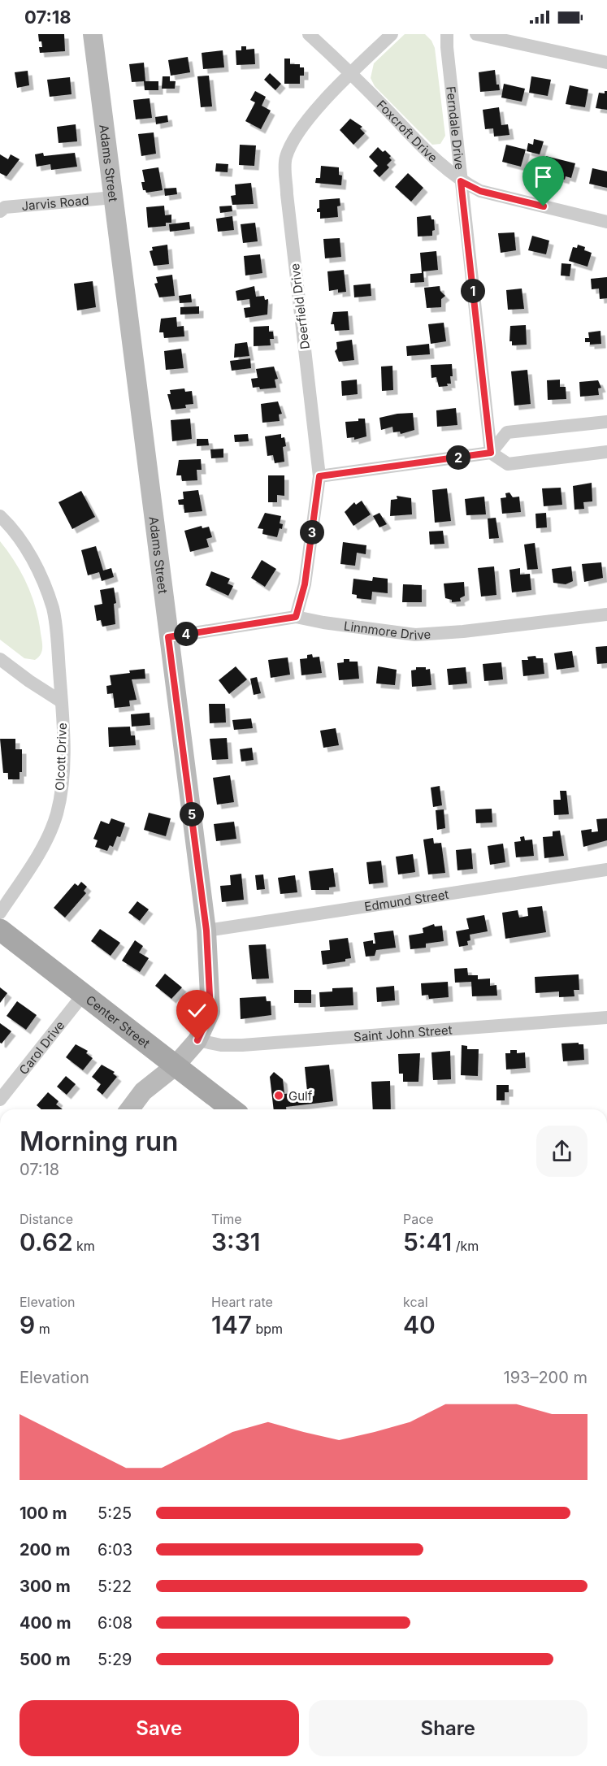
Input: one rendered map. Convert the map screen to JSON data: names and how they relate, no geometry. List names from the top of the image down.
{
  "streets": {
    "main road": ["Adams Street", "Center Street"],
    "street": [
      "Ferndale Drive",
      "Foxcroft Drive",
      "Jarvis Road",
      "Deerfield Drive",
      "Linnmore Drive",
      "Olcott Drive",
      "Edmund Street",
      "Saint John Street",
      "Carol Drive"
    ]
  },
  "crossings": [
    ["Ferndale Drive", "Foxcroft Drive"],
    ["Foxcroft Drive", "Deerfield Drive"],
    ["Adams Street", "Jarvis Road"],
    ["Adams Street", "Linnmore Drive"],
    ["Adams Street", "Edmund Street"],
    ["Adams Street", "Center Street"],
    ["Adams Street", "Saint John Street"],
    ["Deerfield Drive", "Linnmore Drive"],
    ["Center Street", "Carol Drive"]
  ],
  "places": ["Gulf"],
  "page": {
    "status": "07:18",
    "pins": [
      "1",
      "2",
      "3",
      "4",
      "5"
    ],
    "heading": ["Morning run", "07:18"],
    "stats": [
      ["Distance", "0.62 km"],
      ["Time", "3:31"],
      ["Pace", "5:41 /km"],
      ["Elevation", "9 m"],
      ["Heart rate", "147 bpm"],
      ["kcal", "40"]
    ],
    "chart": ["Elevation", "193–200 m"],
    "list": [
      {
        "name": "100 m",
        "note": "5:25"
      },
      {
        "name": "200 m",
        "note": "6:03"
      },
      {
        "name": "300 m",
        "note": "5:22"
      },
      {
        "name": "400 m",
        "note": "6:08"
      },
      {
        "name": "500 m",
        "note": "5:29"
      }
    ],
    "buttons": ["Save", "Share"]
  }
}
